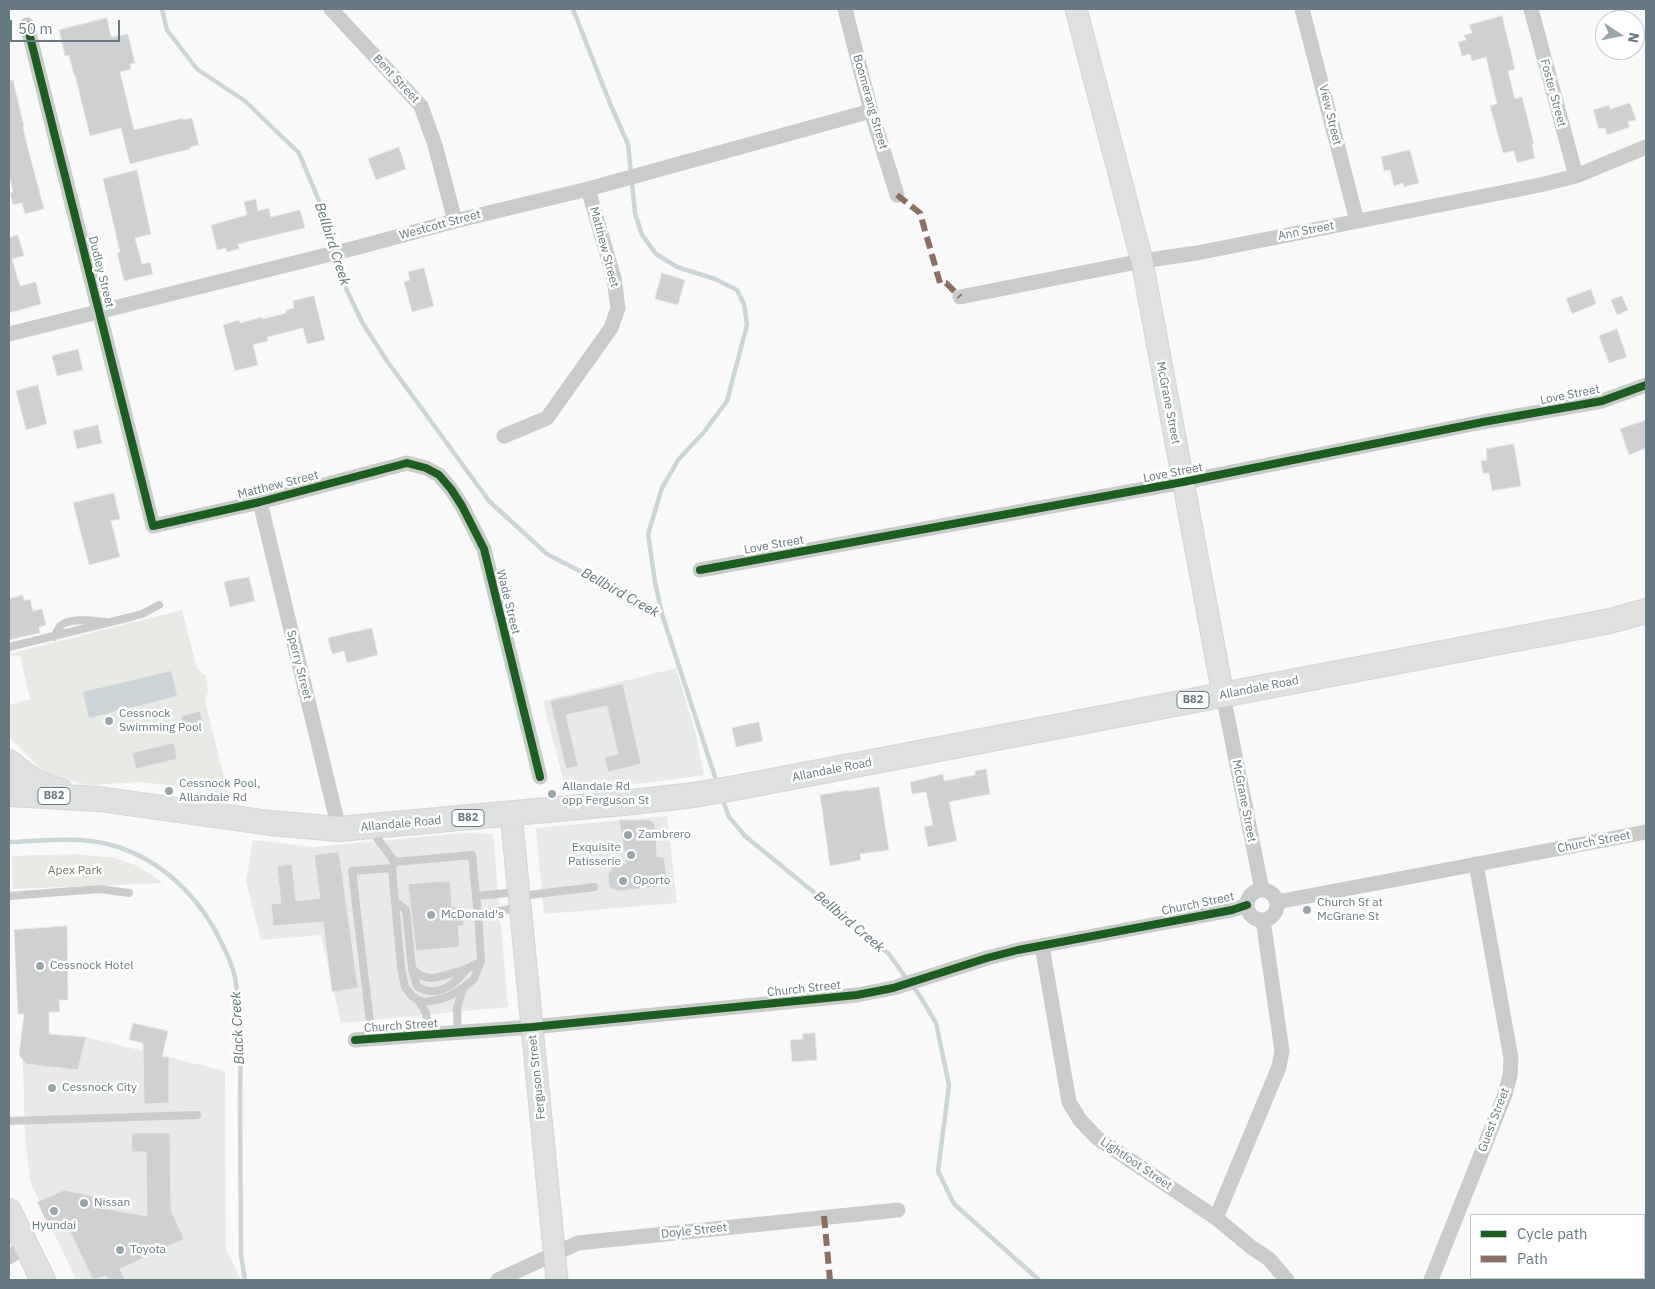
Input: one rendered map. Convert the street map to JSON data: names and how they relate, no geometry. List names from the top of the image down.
{
  "streets": {
    "main road": ["Allandale Road", "B82"],
    "street": [
      "Bent Street",
      "Foster Street",
      "Boomerang Street",
      "View Street",
      "Westcott Street",
      "Ann Street",
      "Matthew Street",
      "Dudley Street",
      "Love Street",
      "McGrane Street",
      "Wade Street",
      "Sperry Street",
      "Church Street",
      "Ferguson Street",
      "Guest Street",
      "Lightfoot Street",
      "Doyle Street"
    ]
  },
  "crossings": [
    ["Bent Street", "Westcott Street"],
    ["Foster Street", "Ann Street"],
    ["Boomerang Street", "Westcott Street"],
    ["View Street", "Ann Street"],
    ["Westcott Street", "Matthew Street"],
    ["Westcott Street", "Dudley Street"],
    ["Ann Street", "McGrane Street"],
    ["Matthew Street", "Dudley Street"],
    ["Matthew Street", "Wade Street"],
    ["Matthew Street", "Sperry Street"],
    ["Love Street", "McGrane Street"],
    ["McGrane Street", "Allandale Road"],
    ["McGrane Street", "Church Street"],
    ["Sperry Street", "Allandale Road"],
    ["Allandale Road", "Ferguson Street"],
    ["Church Street", "Ferguson Street"],
    ["Church Street", "Guest Street"],
    ["Church Street", "Lightfoot Street"],
    ["Ferguson Street", "Doyle Street"]
  ],
  "water": ["Bellbird Creek", "Black Creek"],
  "parks": ["Apex Park"],
  "places": [
    "Cessnock Swimming Pool",
    "Cessnock Pool, Allandale Rd",
    "Allandale Rd opp Ferguson St",
    "Zambrero",
    "Exquisite Patisserie",
    "Oporto",
    "Church St at McGrane St",
    "McDonald's",
    "Cessnock Hotel",
    "Cessnock City",
    "Nissan",
    "Hyundai",
    "Toyota"
  ],
  "legend": ["Cycle path", "Path"],
  "scale_bar": "50 m",
  "north": "right"
}
